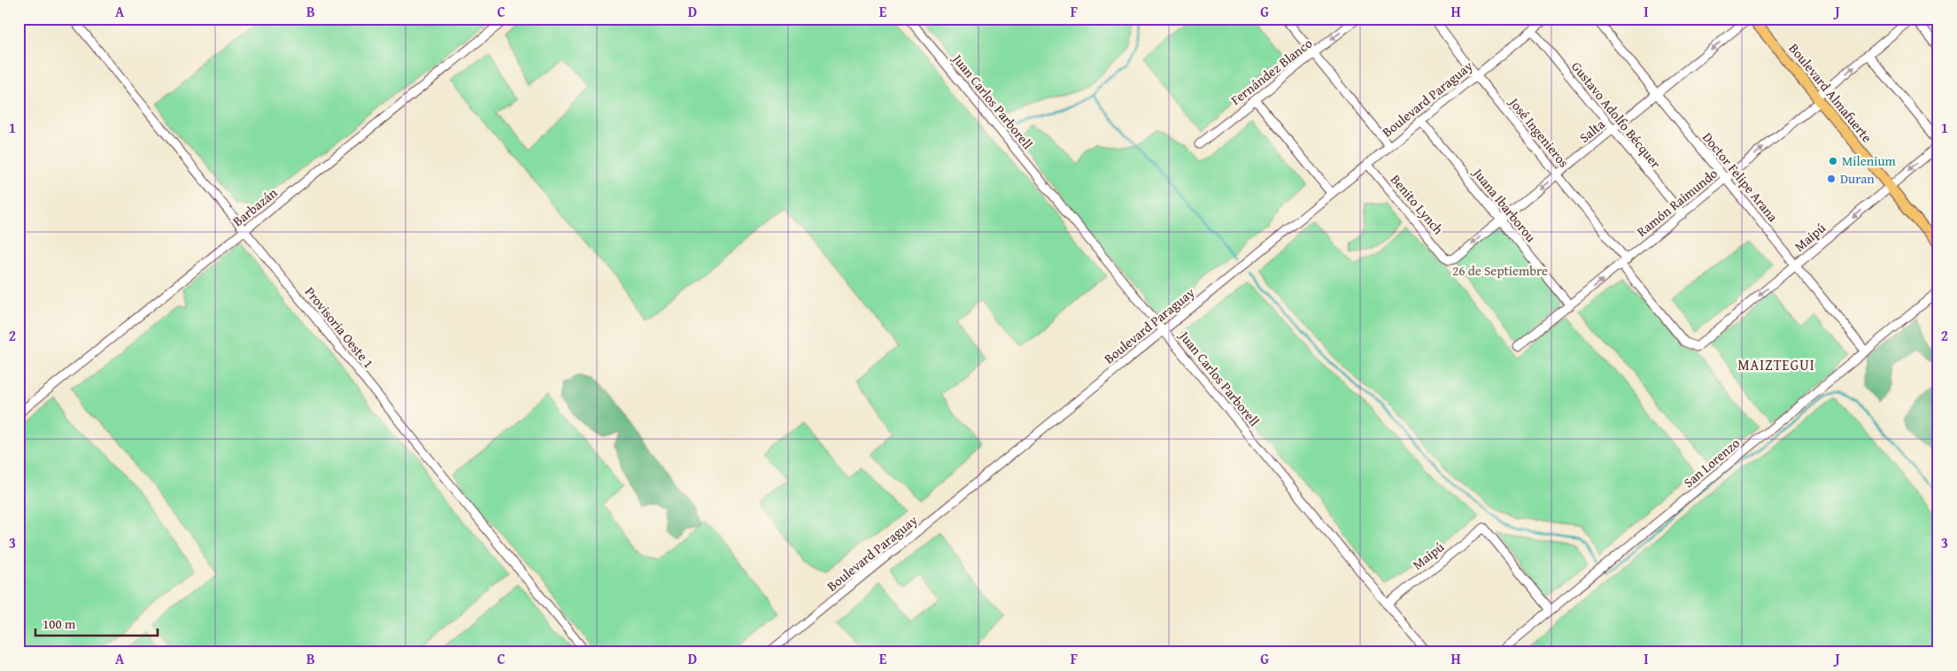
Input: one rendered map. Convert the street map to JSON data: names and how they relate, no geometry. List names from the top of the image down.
{
  "streets": {
    "main road": ["Boulevard Almafuerte"],
    "street": [
      "Fernández Blanco",
      "Boulevard Paraguay",
      "Juan Carlos Parborell",
      "Gustavo Adolfo Bécquer",
      "Salta",
      "José Ingenieros",
      "Doctor Felipe Arana",
      "Ramón Raimundo",
      "Benito Lynch",
      "Juana Ibarborou",
      "Barbazán",
      "Maipú",
      "Provisoria Oeste 1",
      "San Lorenzo"
    ]
  },
  "crossings": [
    ["Boulevard Almafuerte", "Ramón Raimundo"],
    ["Boulevard Almafuerte", "Maipú"],
    ["Boulevard Paraguay", "Juan Carlos Parborell"],
    ["Boulevard Paraguay", "Gustavo Adolfo Bécquer"],
    ["Boulevard Paraguay", "José Ingenieros"],
    ["Boulevard Paraguay", "Benito Lynch"],
    ["Boulevard Paraguay", "Juana Ibarborou"],
    ["Juan Carlos Parborell", "Maipú"],
    ["Gustavo Adolfo Bécquer", "Salta"],
    ["Gustavo Adolfo Bécquer", "Ramón Raimundo"],
    ["Salta", "José Ingenieros"],
    ["Salta", "Doctor Felipe Arana"],
    ["Salta", "Benito Lynch"],
    ["Salta", "Juana Ibarborou"],
    ["José Ingenieros", "Ramón Raimundo"],
    ["José Ingenieros", "Maipú"],
    ["Doctor Felipe Arana", "Ramón Raimundo"],
    ["Doctor Felipe Arana", "Maipú"],
    ["Doctor Felipe Arana", "San Lorenzo"],
    ["Ramón Raimundo", "Juana Ibarborou"],
    ["Barbazán", "Provisoria Oeste 1"],
    ["Maipú", "San Lorenzo"]
  ],
  "one_way": ["Salta", "Ramón Raimundo", "Maipú"],
  "districts": ["MAIZTEGUI"],
  "parks": ["26 de Septiembre"],
  "places": ["Milenium", "Duran"],
  "scale_bar": "100 m",
  "grid": {
    "columns": [
      "A",
      "B",
      "C",
      "D",
      "E",
      "F",
      "G",
      "H",
      "I",
      "J"
    ],
    "rows": ["1", "2", "3"]
  }
}
